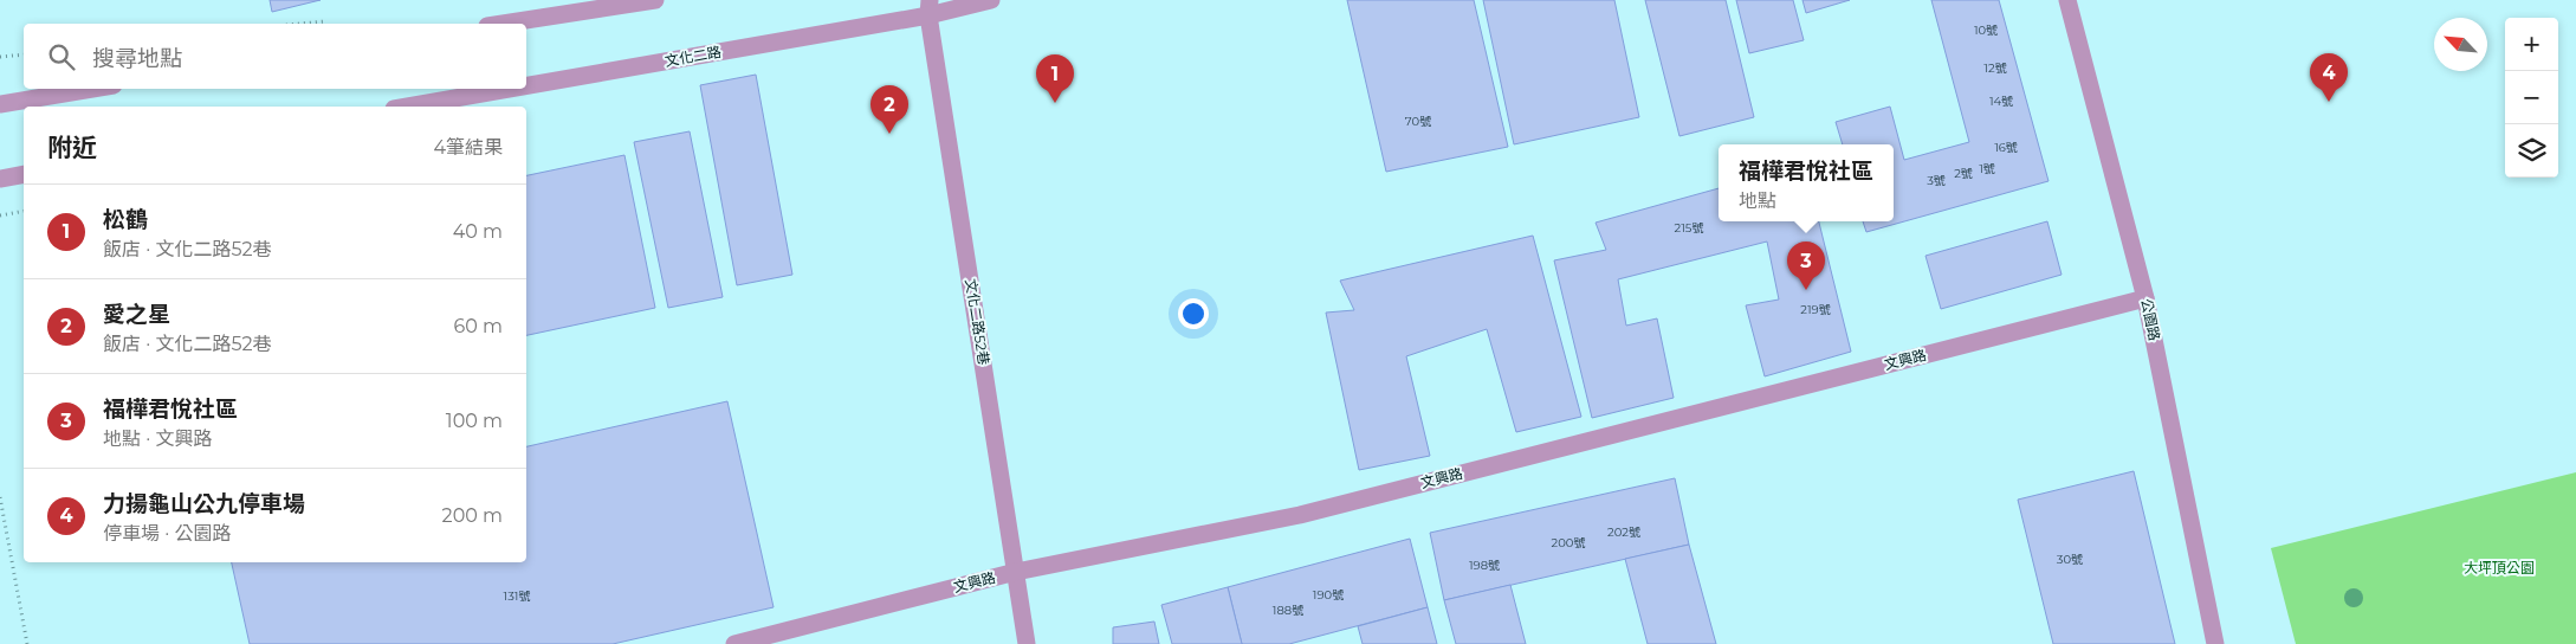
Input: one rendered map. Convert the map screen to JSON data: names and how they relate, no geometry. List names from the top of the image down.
{
  "streets": {
    "street": [
      "文化二路",
      "公園路",
      "文化二路52巷",
      "文興路"
    ]
  },
  "crossings": [
    ["文化二路", "文化二路52巷"],
    ["公園路", "文興路"],
    ["文化二路52巷", "文興路"]
  ],
  "parks": ["大坪頂公園"],
  "house_numbers": [
    "10號",
    "12號",
    "14號",
    "70號",
    "16號",
    "1號",
    "2號",
    "3號",
    "215號",
    "219號",
    "202號",
    "200號",
    "30號",
    "198號",
    "190號",
    "131號",
    "188號"
  ],
  "north": "top left",
  "page": {
    "map_buttons": ["+", "−"],
    "search": "搜尋地點",
    "pins": [
      "4",
      "1",
      "2",
      "3"
    ],
    "heading": ["附近", "4筆結果"],
    "popup": ["福樺君悅社區", "地點"],
    "list": [
      {
        "mark": "1",
        "name": "松鶴",
        "note": "飯店 · 文化二路52巷",
        "value": "40 m"
      },
      {
        "mark": "2",
        "name": "愛之星",
        "note": "飯店 · 文化二路52巷",
        "value": "60 m"
      },
      {
        "mark": "3",
        "name": "福樺君悅社區",
        "note": "地點 · 文興路",
        "value": "100 m"
      },
      {
        "mark": "4",
        "name": "力揚龜山公九停車場",
        "note": "停車場 · 公園路",
        "value": "200 m"
      }
    ]
  }
}
